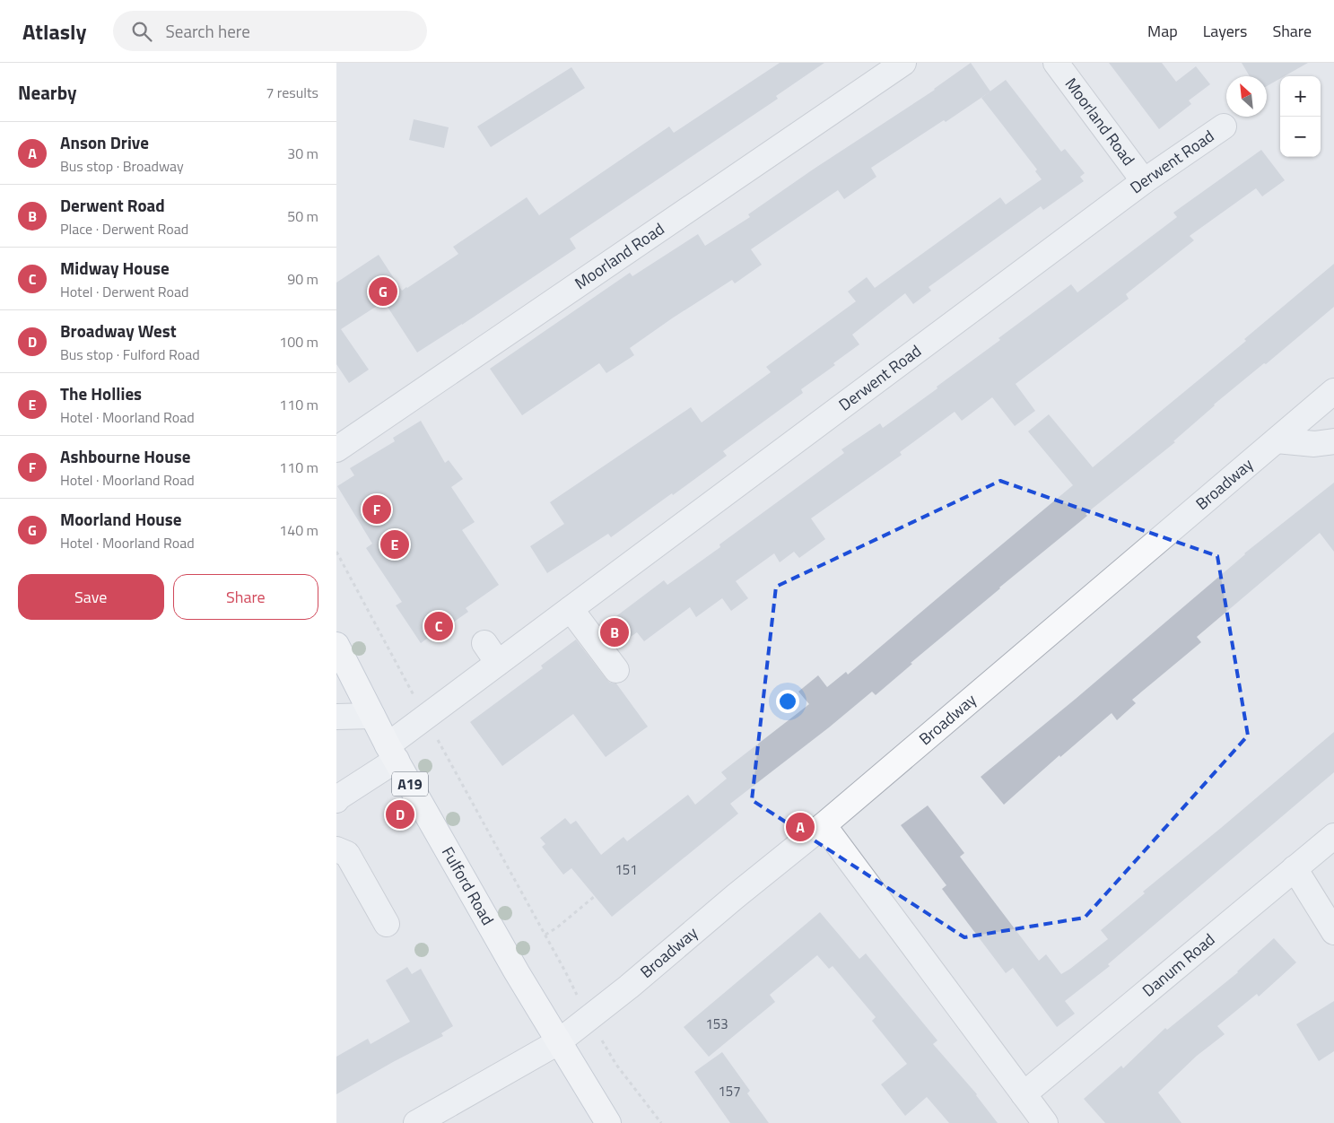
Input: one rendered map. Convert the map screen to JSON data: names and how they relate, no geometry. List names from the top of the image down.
{
  "streets": {
    "main road": ["A19", "Fulford Road"],
    "street": [
      "Moorland Road",
      "Derwent Road",
      "Broadway",
      "Danum Road"
    ]
  },
  "crossings": [
    ["Moorland Road", "Derwent Road"],
    ["Derwent Road", "Fulford Road"],
    ["Broadway", "Fulford Road"]
  ],
  "house_numbers": ["151", "153", "157"],
  "north": "top left",
  "page": {
    "header": "Atlasly",
    "search": "Search here",
    "nav": ["Map", "Layers", "Share"],
    "heading": ["Nearby", "7 results"],
    "map_buttons": ["+", "−"],
    "list": [
      {
        "mark": "A",
        "name": "Anson Drive",
        "note": "Bus stop · Broadway",
        "value": "30 m"
      },
      {
        "mark": "B",
        "name": "Derwent Road",
        "note": "Place · Derwent Road",
        "value": "50 m"
      },
      {
        "mark": "C",
        "name": "Midway House",
        "note": "Hotel · Derwent Road",
        "value": "90 m"
      },
      {
        "mark": "D",
        "name": "Broadway West",
        "note": "Bus stop · Fulford Road",
        "value": "100 m"
      },
      {
        "mark": "E",
        "name": "The Hollies",
        "note": "Hotel · Moorland Road",
        "value": "110 m"
      },
      {
        "mark": "F",
        "name": "Ashbourne House",
        "note": "Hotel · Moorland Road",
        "value": "110 m"
      },
      {
        "mark": "G",
        "name": "Moorland House",
        "note": "Hotel · Moorland Road",
        "value": "140 m"
      }
    ],
    "pins": [
      "G",
      "F",
      "E",
      "C",
      "B",
      "D",
      "A"
    ],
    "buttons": ["Save", "Share"]
  }
}
